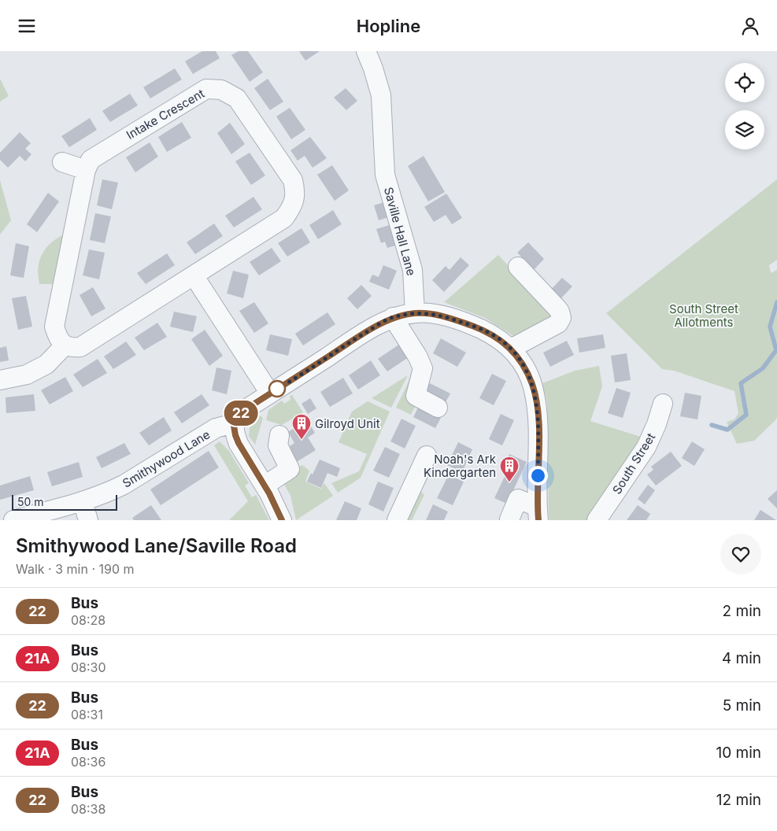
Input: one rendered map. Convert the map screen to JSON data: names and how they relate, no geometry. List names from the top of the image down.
{
  "streets": {
    "street": [
      "Intake Crescent",
      "Saville Hall Lane",
      "Smithywood Lane",
      "South Street"
    ]
  },
  "parks": ["South Street Allotments"],
  "places": {
    "building": ["Gilroyd Unit", "Noah's Ark Kindergarten"]
  },
  "lines": ["bus line 22"],
  "scale_bar": "50 m",
  "page": {
    "header": "Hopline",
    "on_map": "22",
    "scale": "50 m",
    "heading": ["Smithywood Lane/Saville Road", "Walk · 3 min · 190 m"],
    "list": [
      {
        "mark": "22",
        "name": "Bus",
        "note": "08:28",
        "value": "2 min"
      },
      {
        "mark": "21A",
        "name": "Bus",
        "note": "08:30",
        "value": "4 min"
      },
      {
        "mark": "22",
        "name": "Bus",
        "note": "08:31",
        "value": "5 min"
      },
      {
        "mark": "21A",
        "name": "Bus",
        "note": "08:36",
        "value": "10 min"
      },
      {
        "mark": "22",
        "name": "Bus",
        "note": "08:38",
        "value": "12 min"
      }
    ]
  }
}
